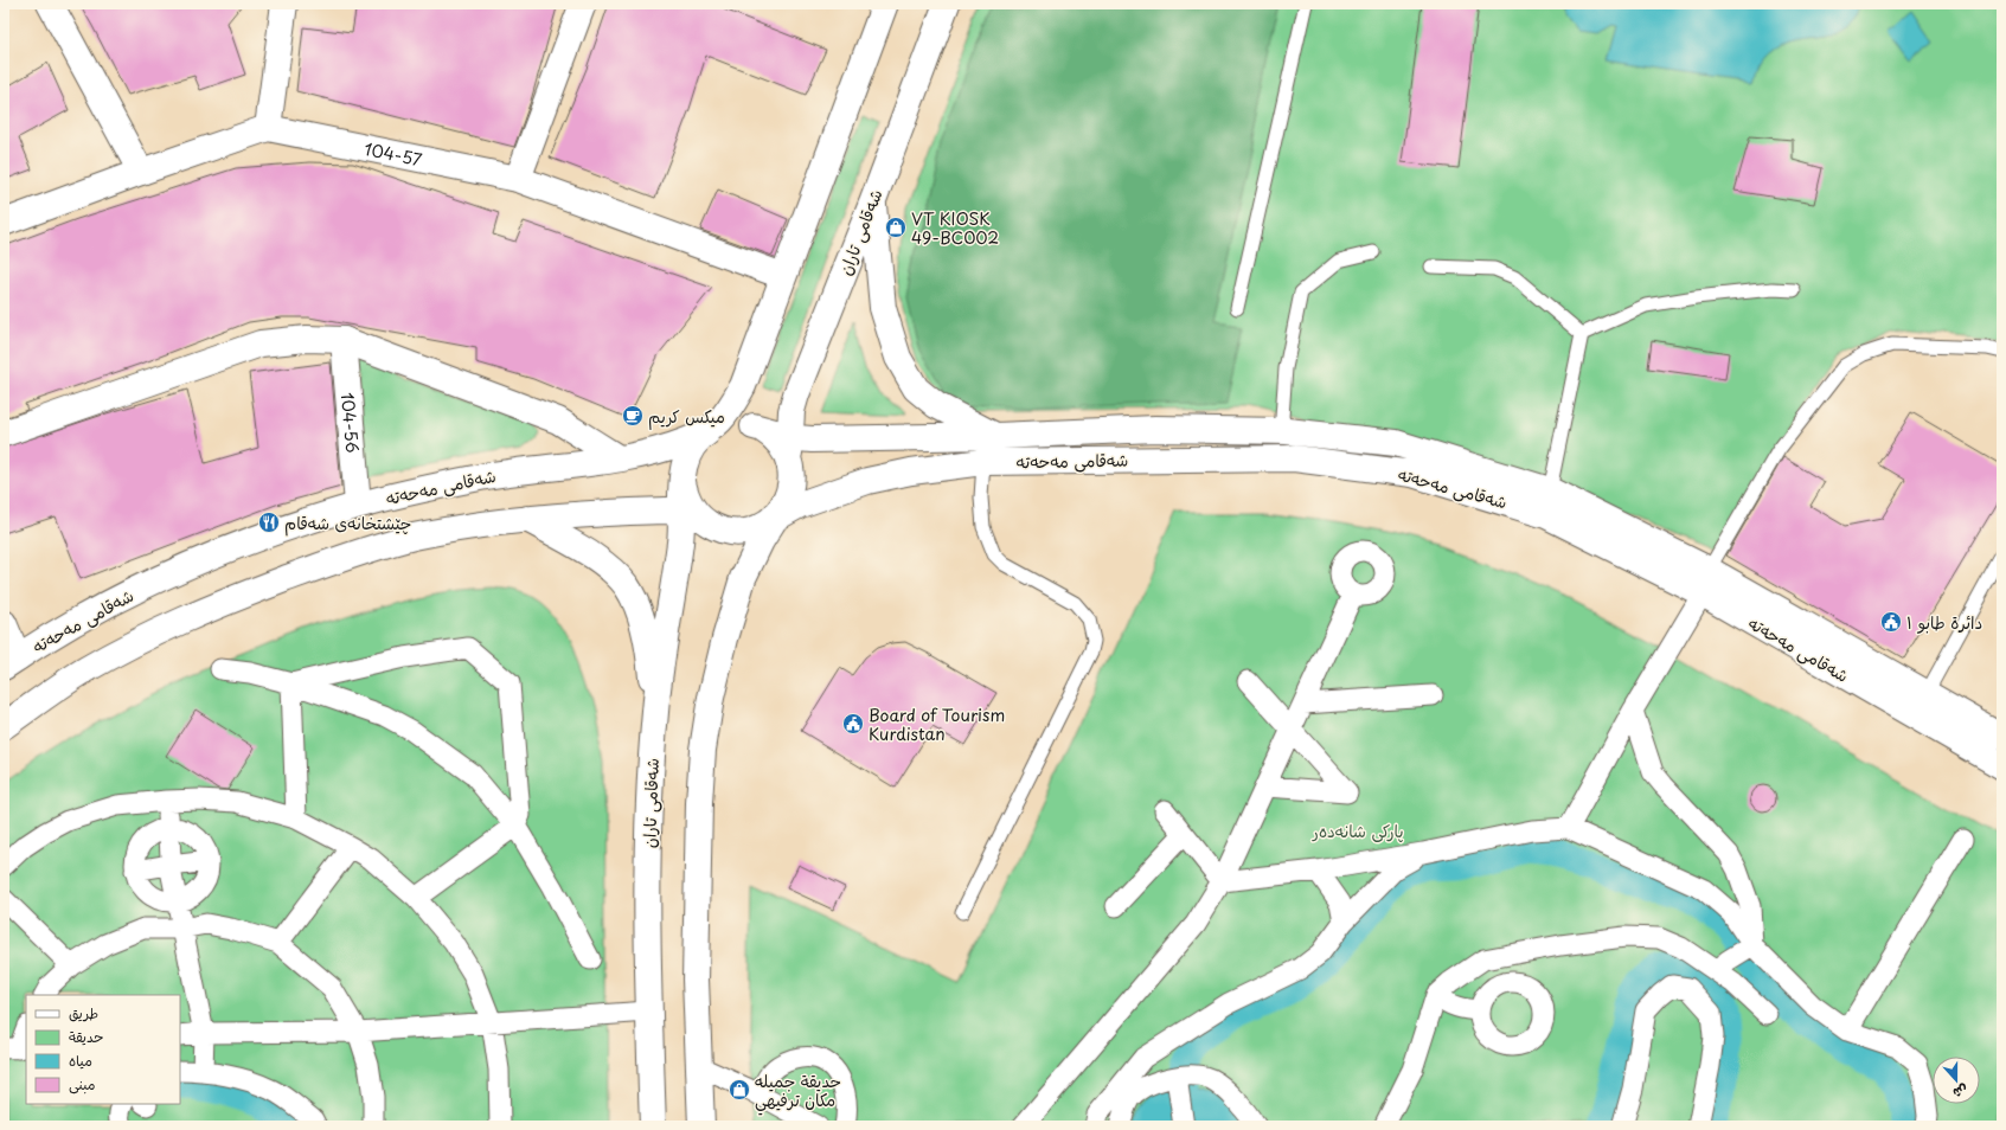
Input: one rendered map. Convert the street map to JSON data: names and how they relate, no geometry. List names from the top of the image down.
{
  "streets": {
    "main road": [
      "104-57",
      "شەقامی تاران",
      "104-56",
      "شەقامی مەحەتە"
    ]
  },
  "crossings": [
    ["شەقامی تاران", "شەقامی مەحەتە"],
    ["104-56", "شەقامی مەحەتە"]
  ],
  "parks": ["پارکی شانەدەر"],
  "places": {
    "shop": ["VT KIOSK 49-BC002", "حديقة جميله مكان ترفيهي"],
    "cafe": ["ميكس كريم"],
    "restaurant": ["چێشتخانەی شەقام"],
    "public building": ["دائرة طابو ١", "Board of Tourism Kurdistan"]
  },
  "legend": [
    "طريق",
    "حديقة",
    "مياه",
    "مبنى"
  ],
  "north": "bottom"
}
